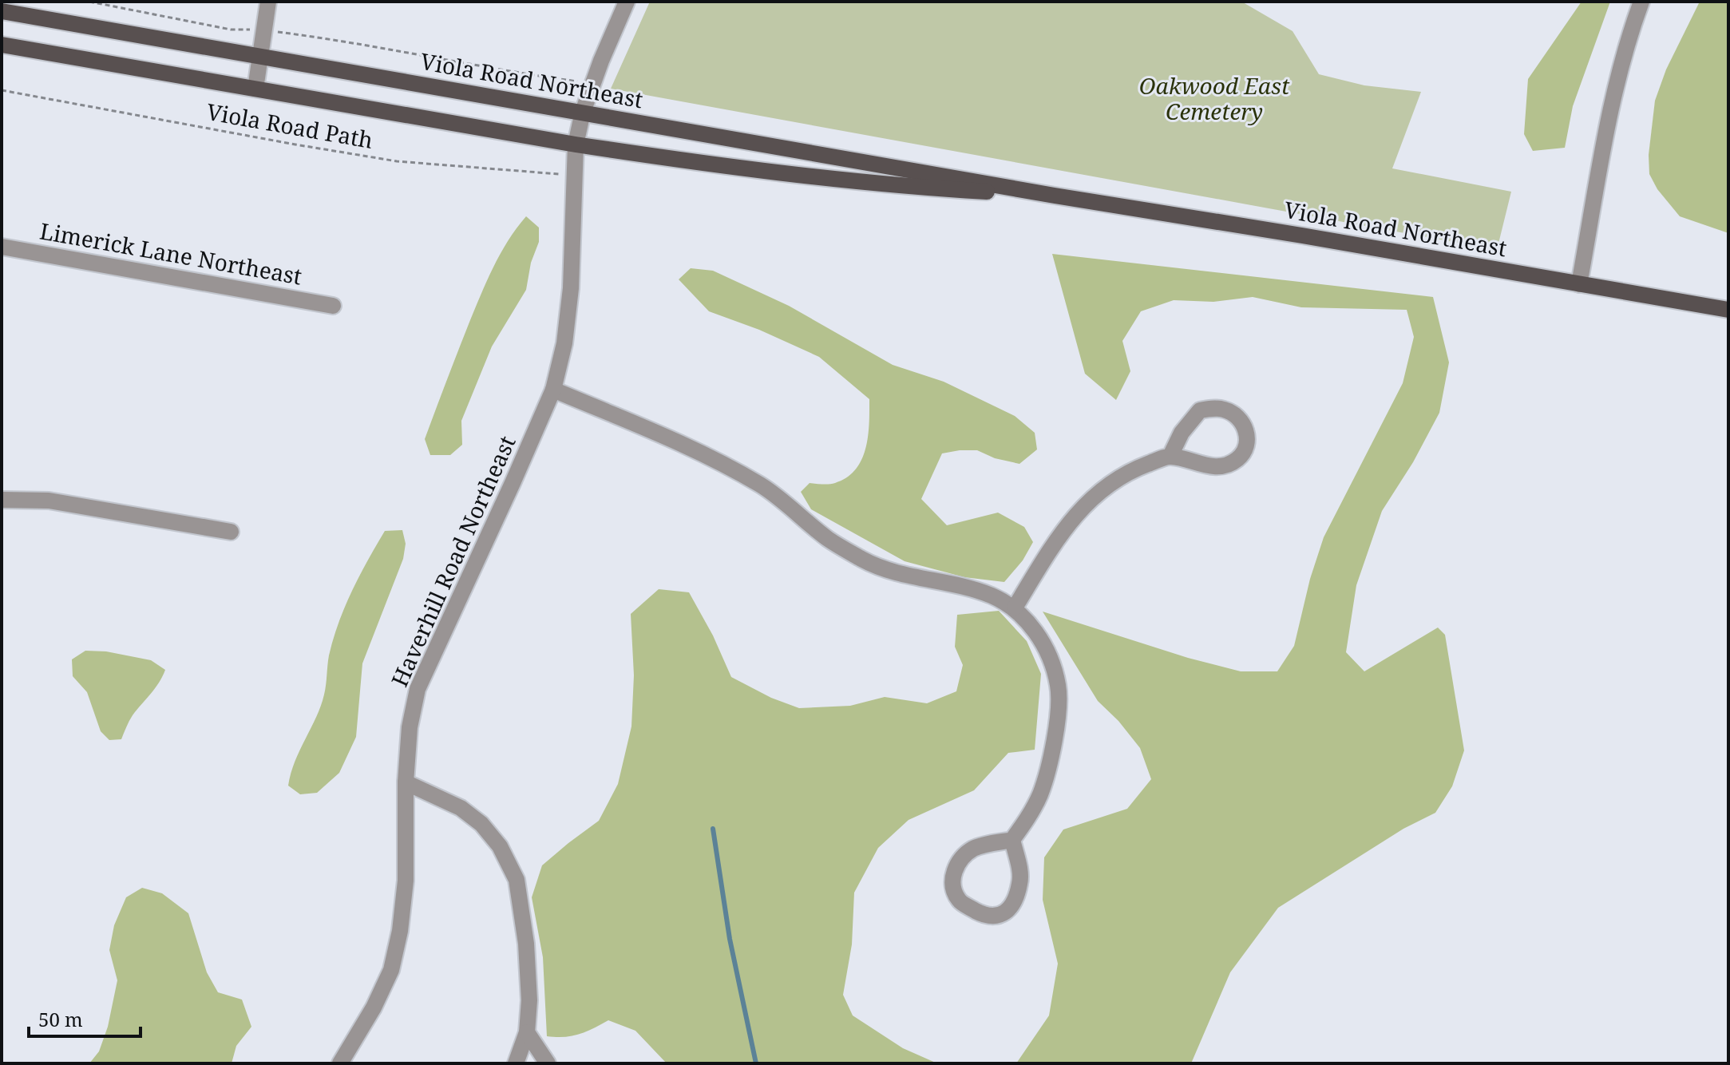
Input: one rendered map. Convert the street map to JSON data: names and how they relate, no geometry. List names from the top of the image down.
{
  "streets": {
    "main road": ["Viola Road Northeast"],
    "street": ["Limerick Lane Northeast", "Haverhill Road Northeast"],
    "path": ["Viola Road Path"]
  },
  "crossings": [
    ["Viola Road Northeast", "Haverhill Road Northeast"],
    ["Viola Road Path", "Haverhill Road Northeast"]
  ],
  "parks": ["Oakwood East Cemetery"],
  "scale_bar": "50 m"
}
